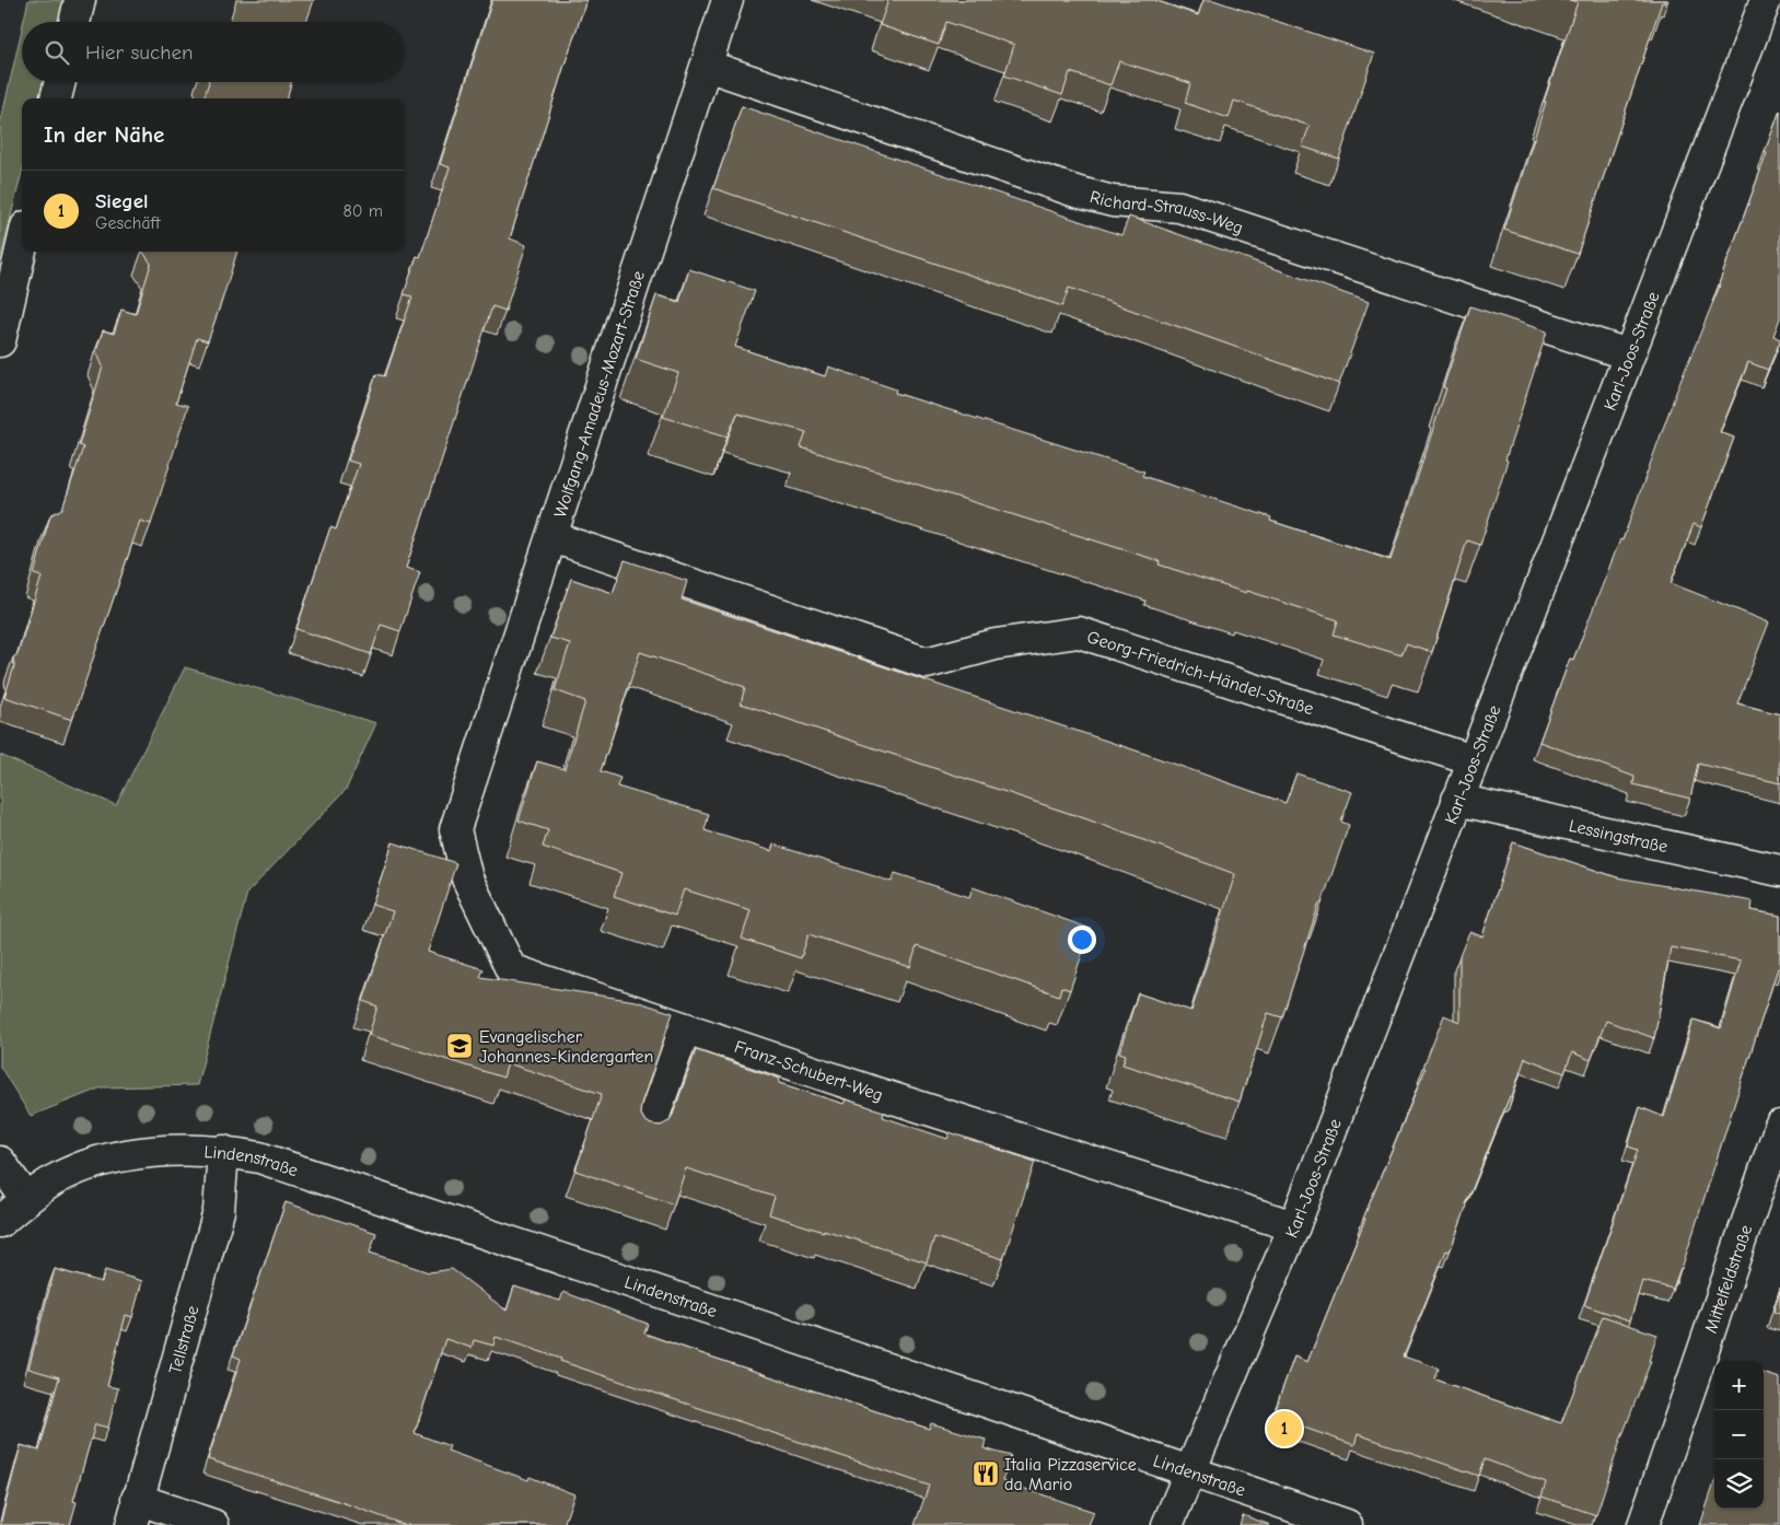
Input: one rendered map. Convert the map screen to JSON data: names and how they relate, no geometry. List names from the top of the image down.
{
  "streets": {
    "street": [
      "Richard-Strauss-Weg",
      "Karl-Joos-Straße",
      "Wolfgang-Amadeus-Mozart-Straße",
      "Georg-Friedrich-Händel-Straße",
      "Lessingstraße",
      "Franz-Schubert-Weg",
      "Lindenstraße",
      "Mittelfeldstraße",
      "Tellstraße"
    ]
  },
  "crossings": [
    ["Richard-Strauss-Weg", "Karl-Joos-Straße"],
    ["Richard-Strauss-Weg", "Wolfgang-Amadeus-Mozart-Straße"],
    ["Karl-Joos-Straße", "Georg-Friedrich-Händel-Straße"],
    ["Karl-Joos-Straße", "Lessingstraße"],
    ["Karl-Joos-Straße", "Franz-Schubert-Weg"],
    ["Karl-Joos-Straße", "Lindenstraße"],
    ["Wolfgang-Amadeus-Mozart-Straße", "Georg-Friedrich-Händel-Straße"],
    ["Wolfgang-Amadeus-Mozart-Straße", "Franz-Schubert-Weg"],
    ["Lindenstraße", "Tellstraße"]
  ],
  "places": {
    "school or university": ["Evangelischer Johannes-Kindergarten"],
    "restaurant": ["Italia Pizzaservice da Mario"]
  },
  "page": {
    "search": "Hier suchen",
    "heading": "In der Nähe",
    "list": [
      {
        "mark": "1",
        "name": "Siegel",
        "note": "Geschäft",
        "value": "80 m"
      }
    ],
    "map_buttons": ["+", "−"],
    "pins": "1"
  }
}
